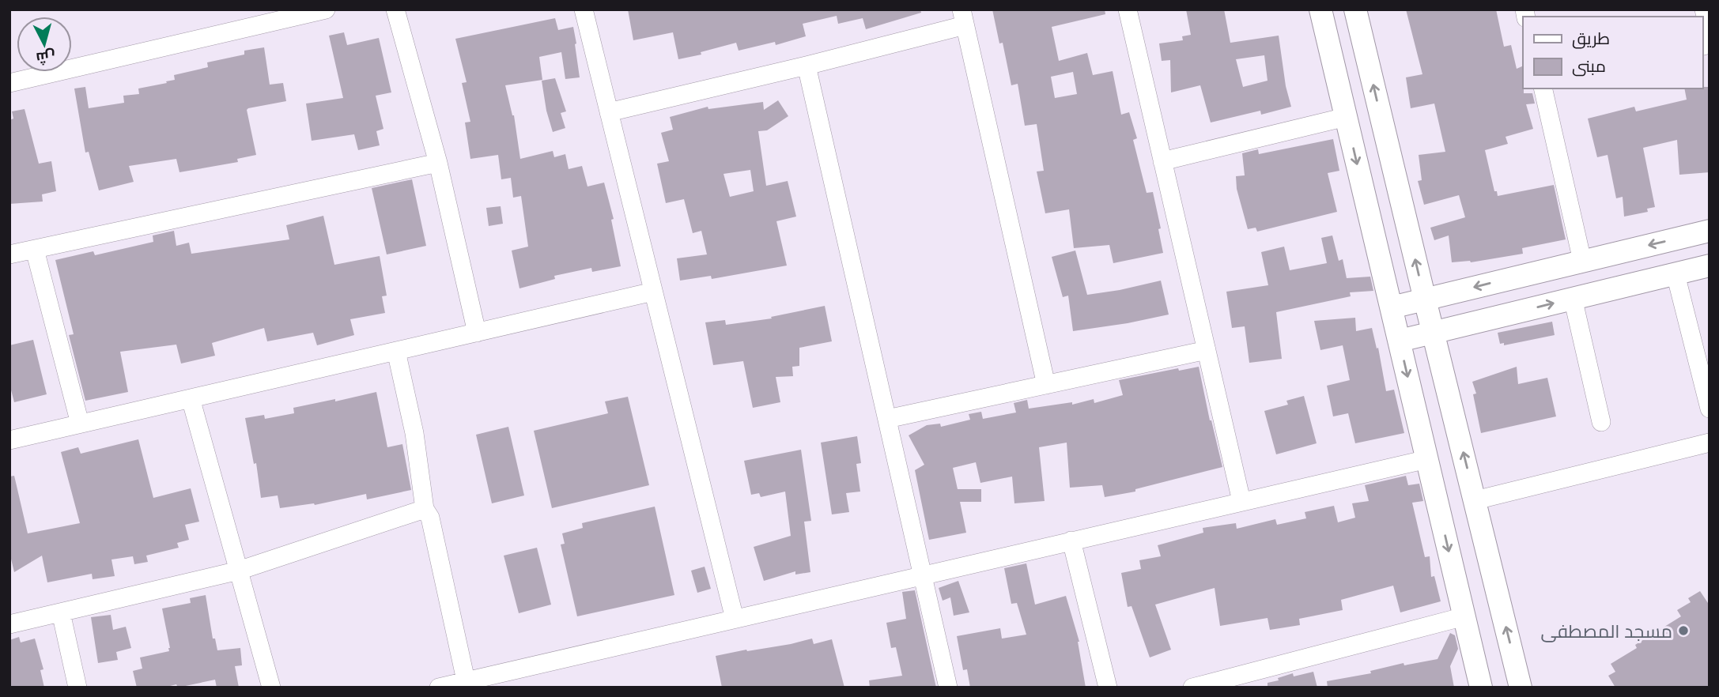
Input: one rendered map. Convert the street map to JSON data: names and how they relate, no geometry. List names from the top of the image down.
{
  "places": ["مسجد المصطفى"],
  "legend": ["طريق", "مبنى"],
  "north": "bottom"
}
